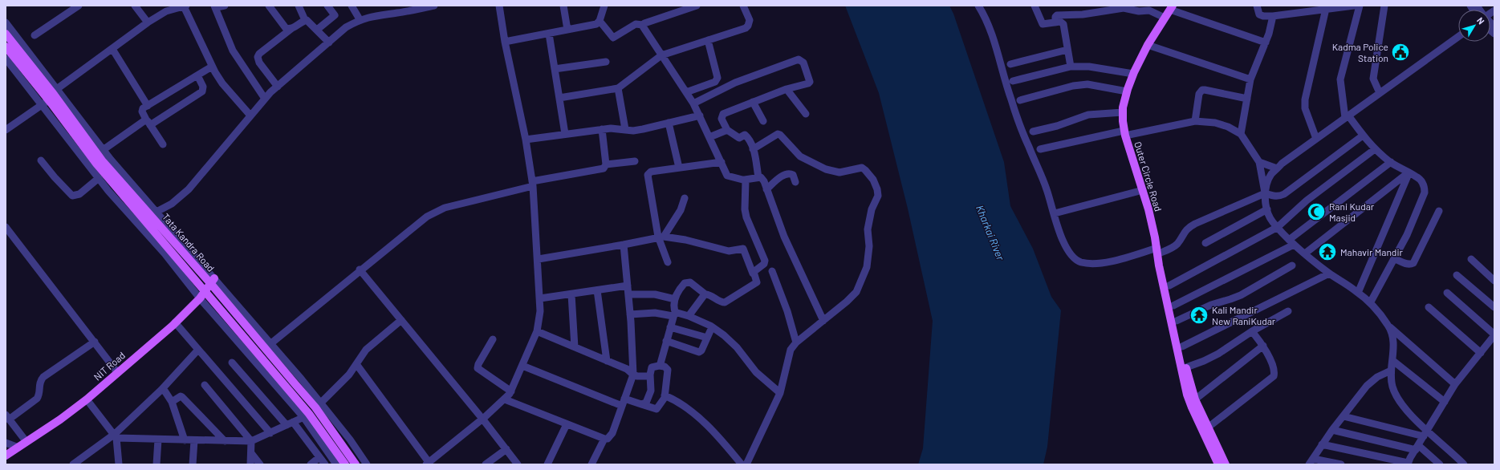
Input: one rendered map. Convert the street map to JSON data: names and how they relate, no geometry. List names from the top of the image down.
{
  "streets": {
    "main road": ["Outer Circle Road", "Tata Kandra Road", "NIT Road"]
  },
  "crossings": [
    ["Tata Kandra Road", "NIT Road"]
  ],
  "water": ["Kharkai River"],
  "places": {
    "public building": ["Kadma Police Station"],
    "mosque": ["Rani Kudar Masjid"],
    "temple": ["Mahavir Mandir", "Kali Mandir New RaniKudar"]
  },
  "north": "top right"
}
